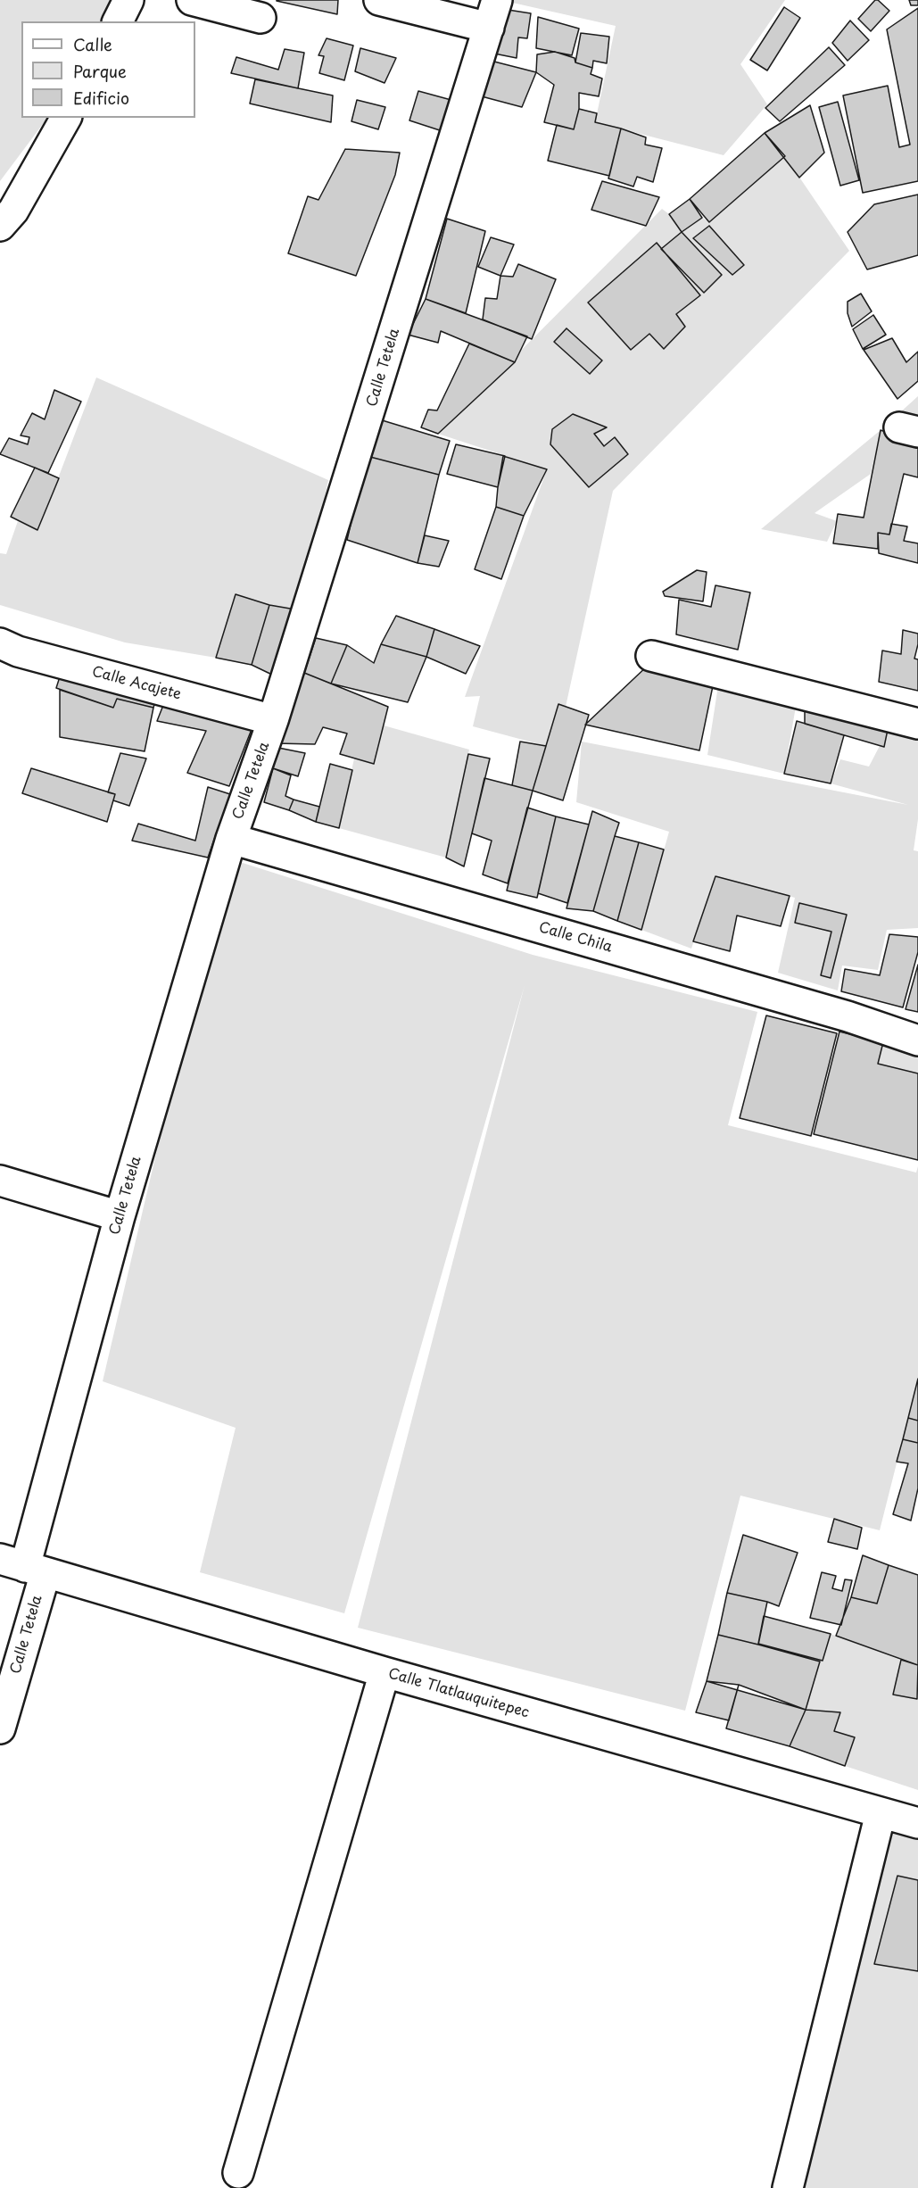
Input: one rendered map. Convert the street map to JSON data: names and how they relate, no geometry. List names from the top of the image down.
{
  "streets": {
    "street": [
      "Calle Tetela",
      "Calle Acajete",
      "Calle Chila",
      "Calle Tlatlauquitepec"
    ]
  },
  "crossings": [
    ["Calle Tetela", "Calle Acajete"],
    ["Calle Tetela", "Calle Chila"],
    ["Calle Tetela", "Calle Tlatlauquitepec"]
  ],
  "legend": ["Calle", "Parque", "Edificio"]
}
